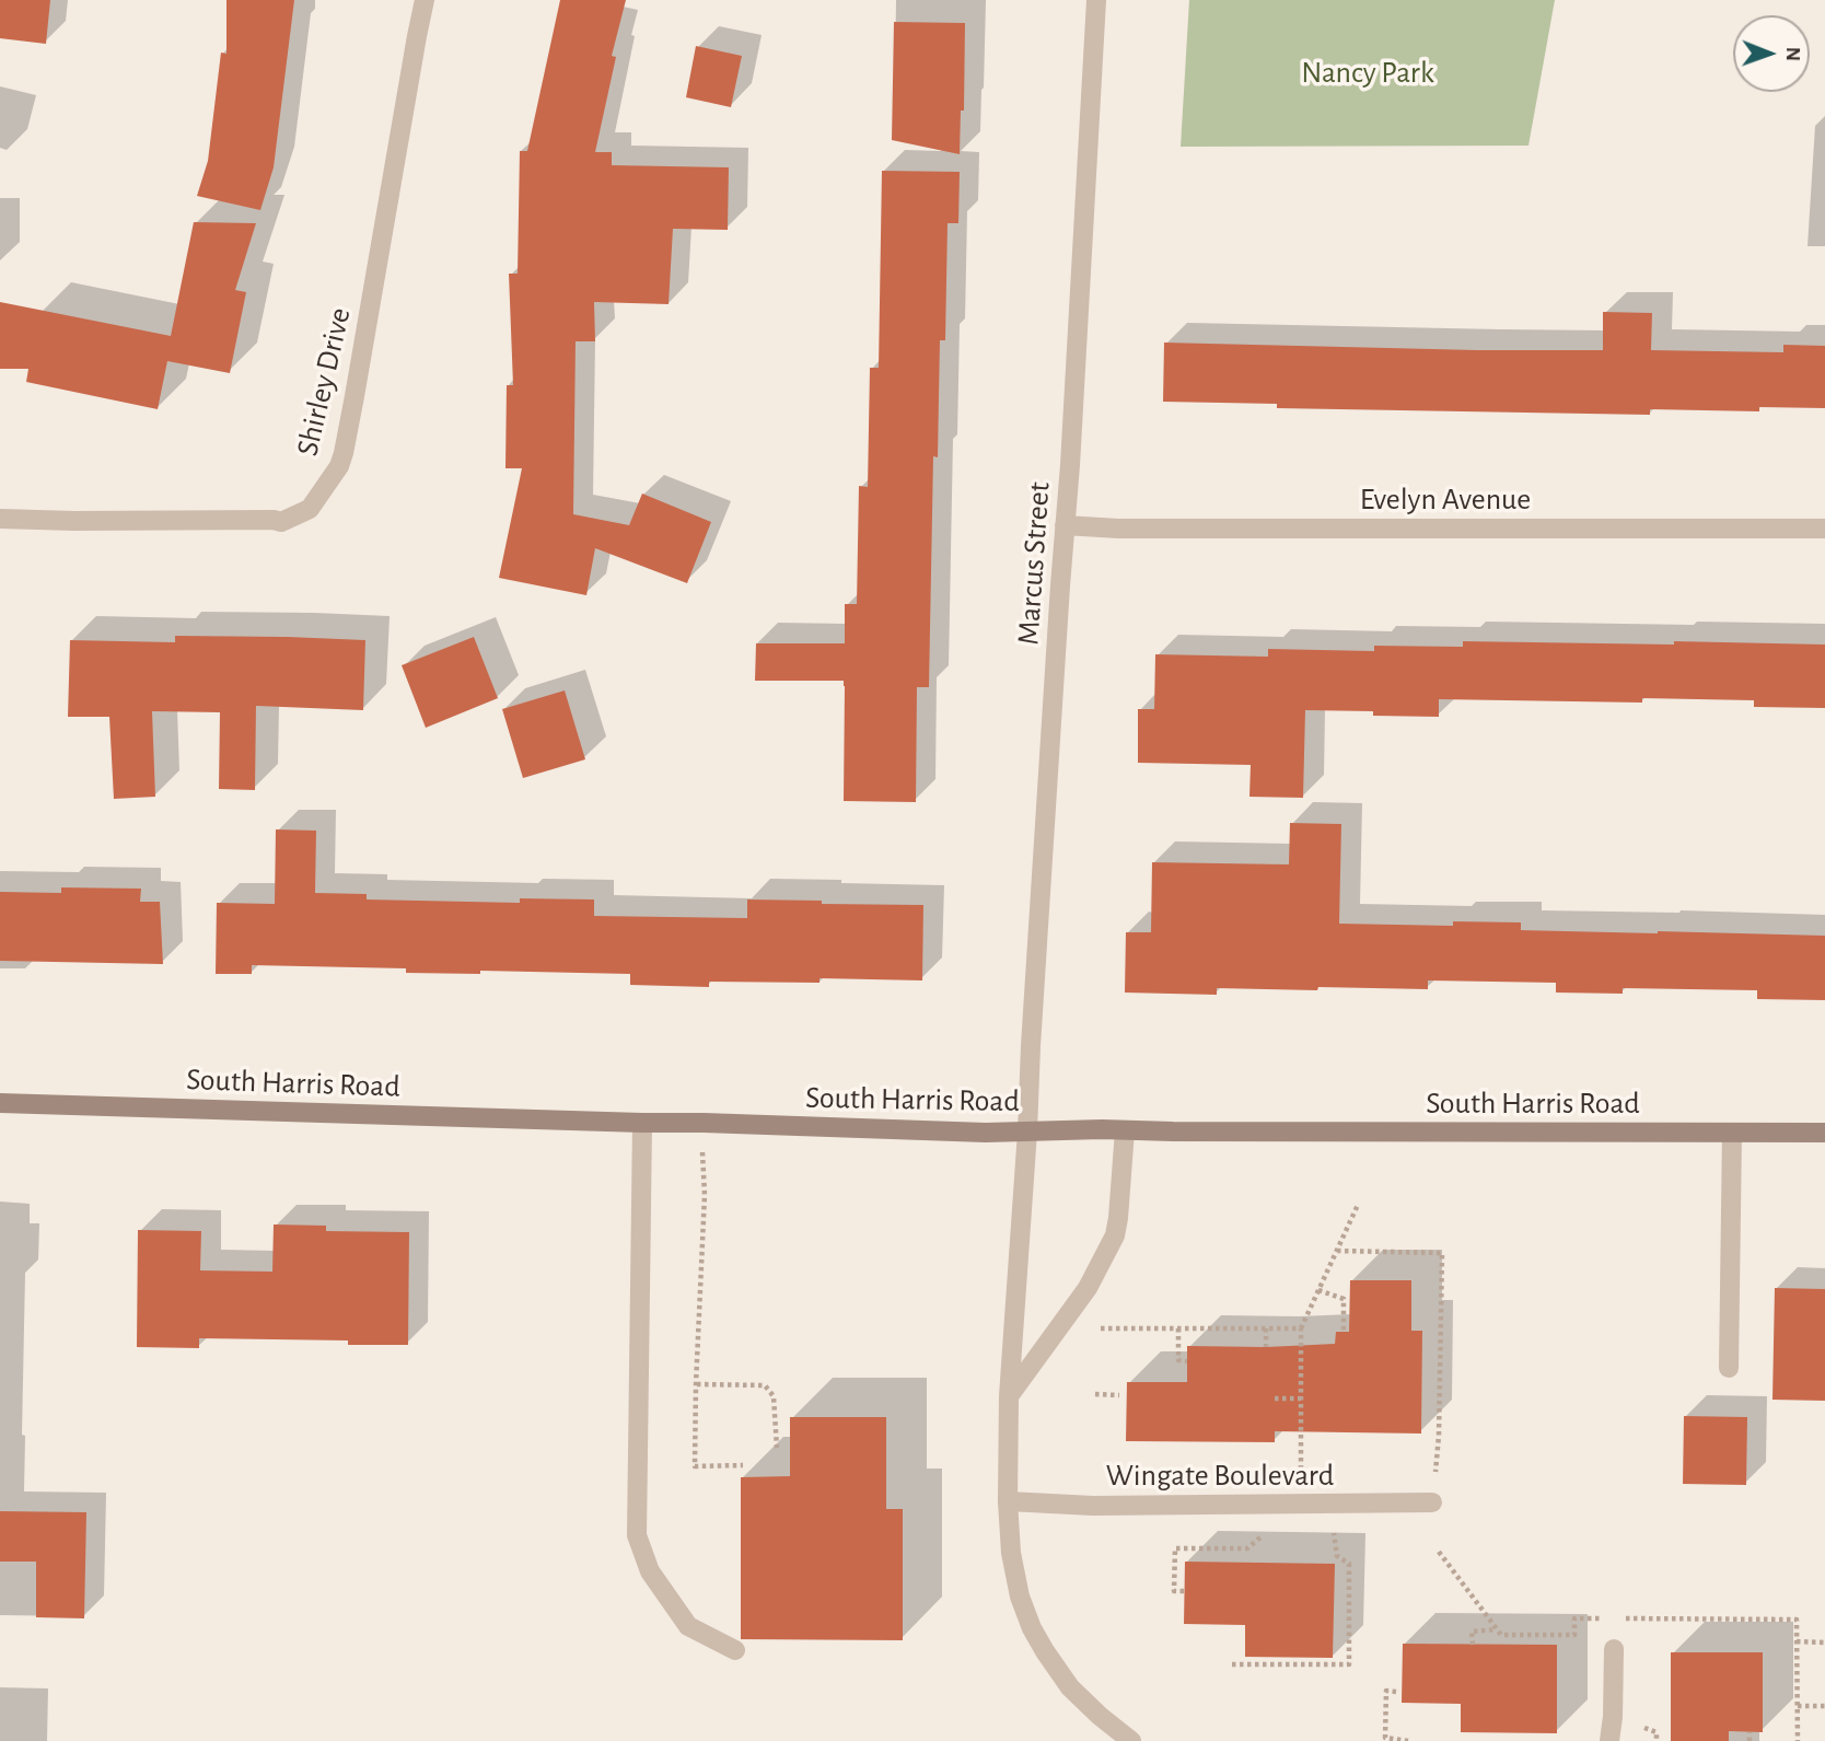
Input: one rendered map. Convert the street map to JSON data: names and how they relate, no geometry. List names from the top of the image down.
{
  "streets": {
    "main road": ["South Harris Road"],
    "street": [
      "Shirley Drive",
      "Evelyn Avenue",
      "Marcus Street",
      "Wingate Boulevard"
    ]
  },
  "crossings": [
    ["Evelyn Avenue", "Marcus Street"],
    ["Marcus Street", "South Harris Road"]
  ],
  "parks": ["Nancy Park"],
  "north": "right"
}
